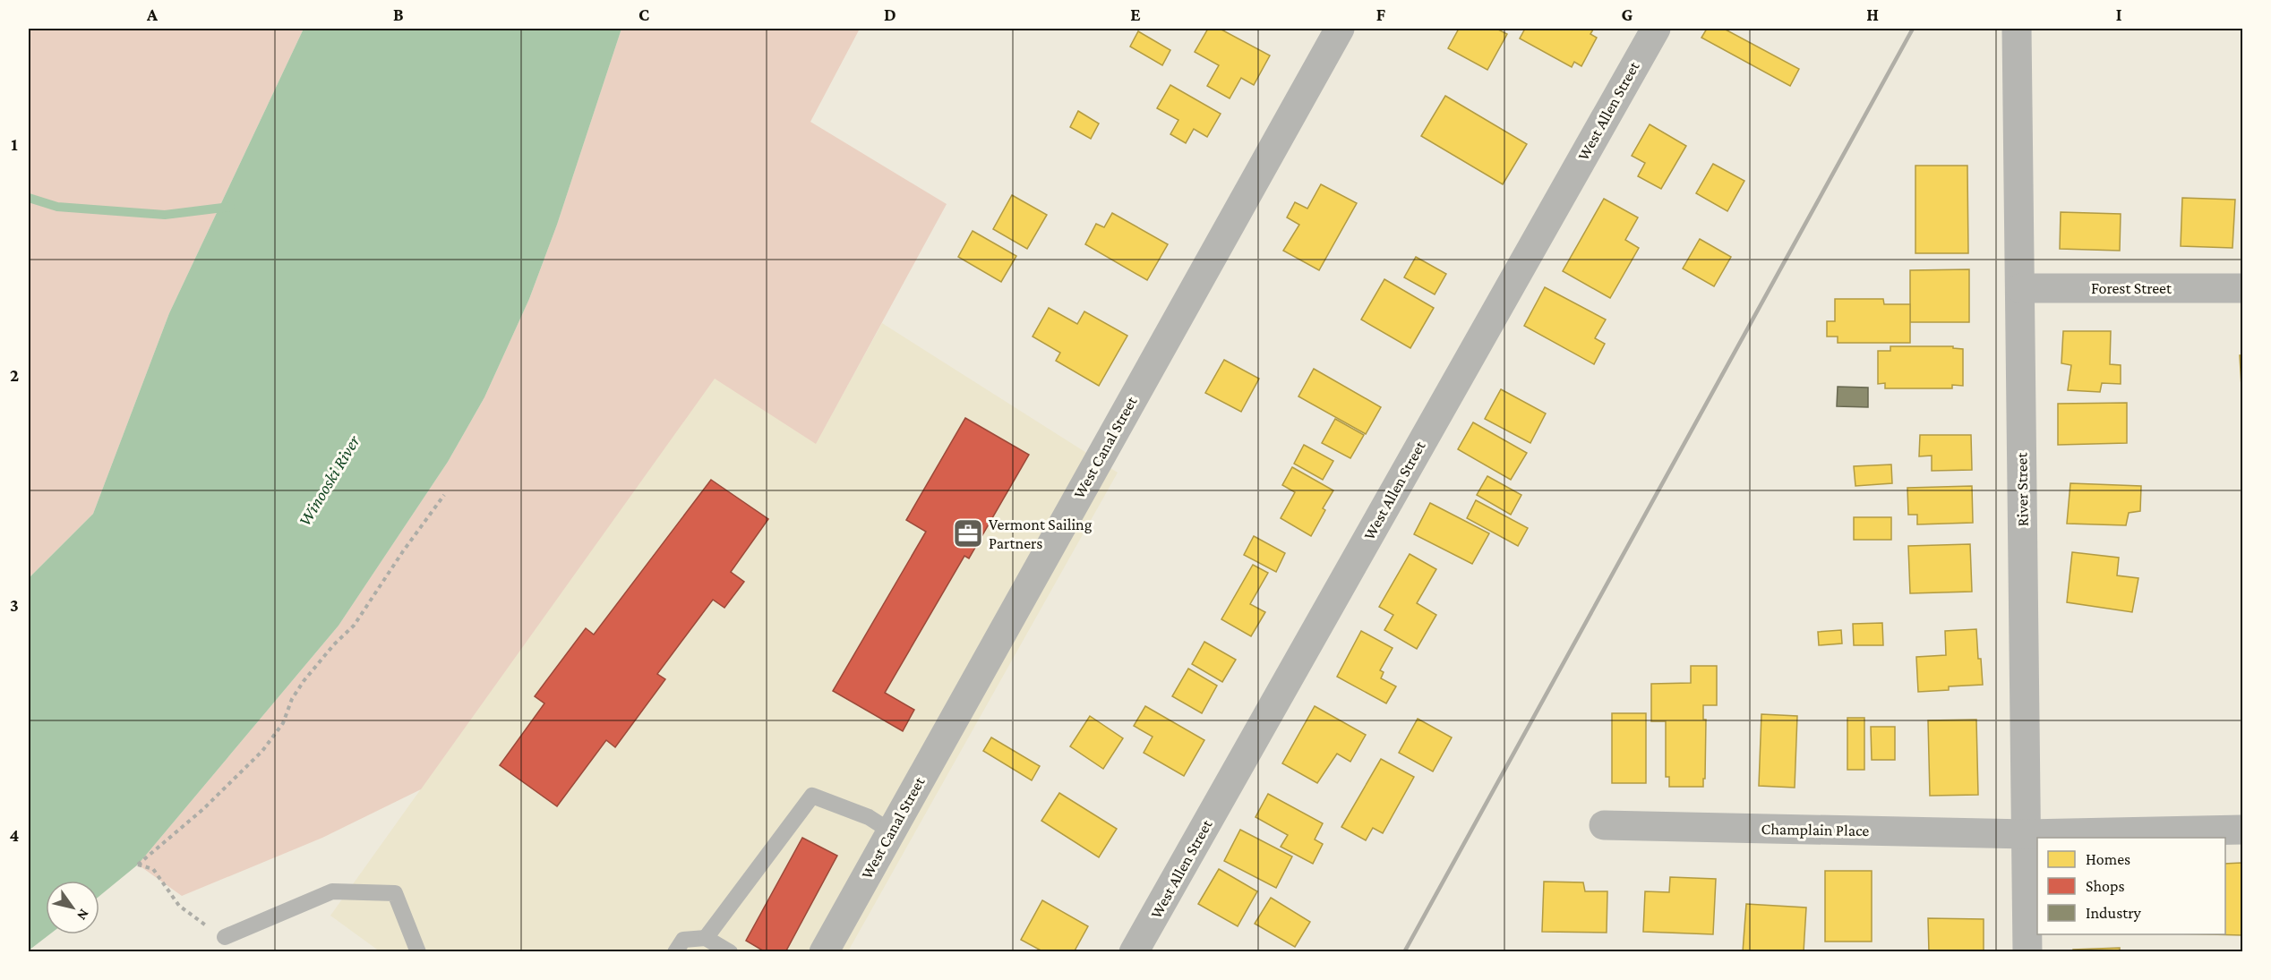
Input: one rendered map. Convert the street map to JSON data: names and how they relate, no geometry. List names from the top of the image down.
{
  "streets": {
    "street": [
      "West Allen Street",
      "Forest Street",
      "West Canal Street",
      "River Street",
      "Champlain Place"
    ]
  },
  "crossings": [
    ["Forest Street", "River Street"],
    ["River Street", "Champlain Place"]
  ],
  "water": ["Winooski River"],
  "places": {
    "office": ["Vermont Sailing Partners"]
  },
  "legend": ["Homes", "Shops", "Industry"],
  "north": "bottom right",
  "grid": {
    "columns": [
      "A",
      "B",
      "C",
      "D",
      "E",
      "F",
      "G",
      "H",
      "I"
    ],
    "rows": [
      "1",
      "2",
      "3",
      "4"
    ]
  }
}
